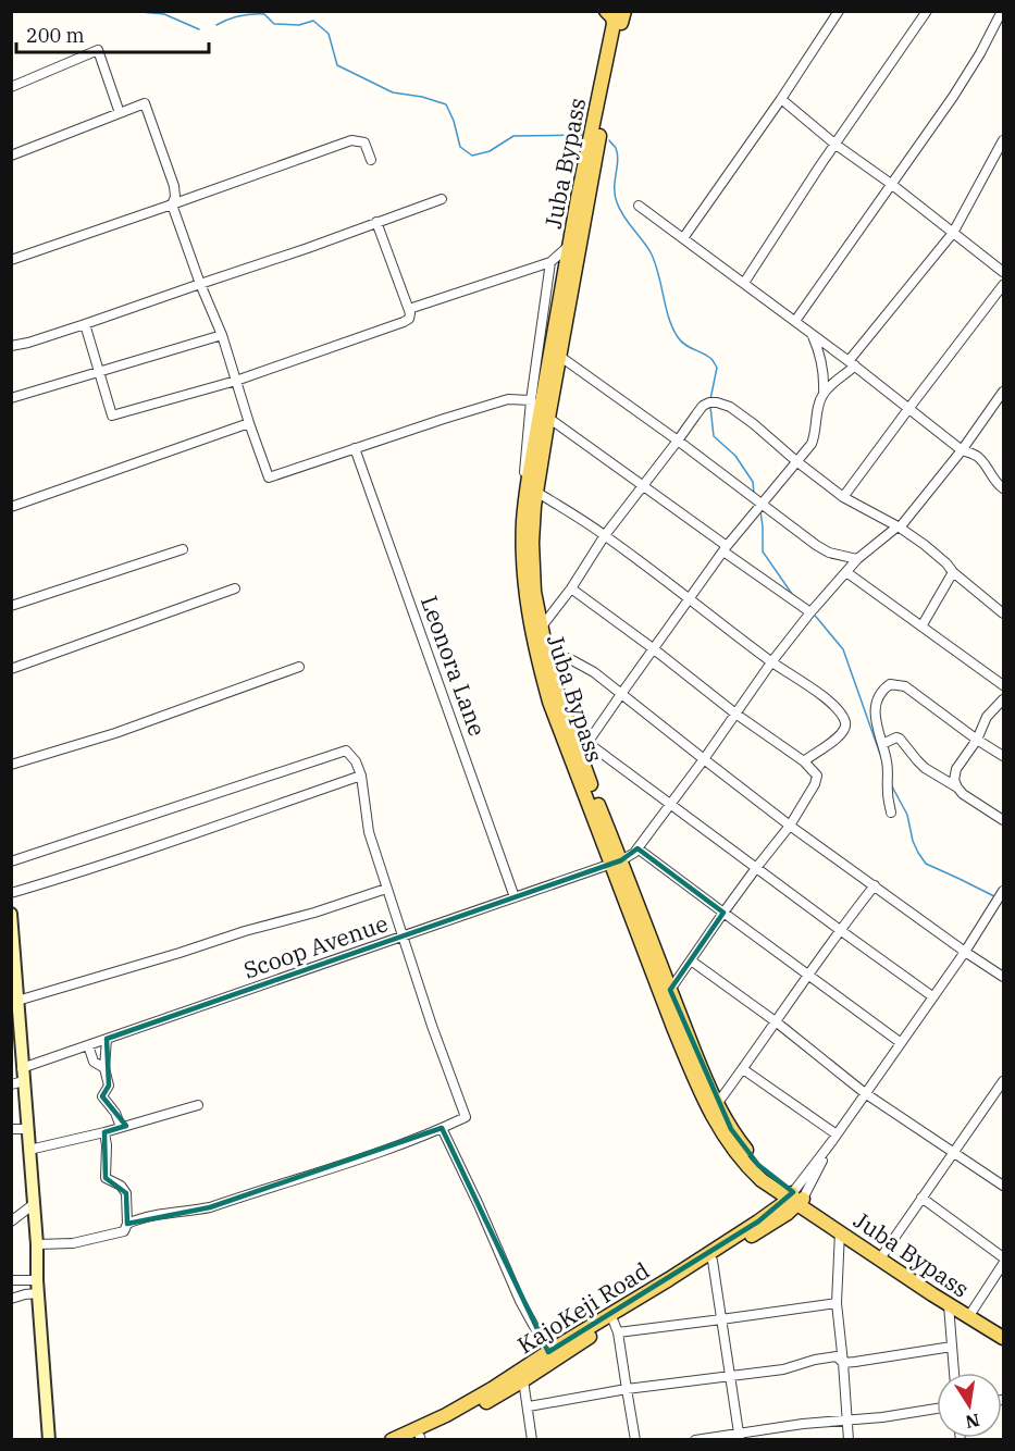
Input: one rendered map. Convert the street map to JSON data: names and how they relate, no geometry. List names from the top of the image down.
{
  "streets": {
    "main road": ["Juba Bypass", "KajoKeji Road"],
    "street": ["Leonora Lane", "Scoop Avenue"]
  },
  "crossings": [
    ["Juba Bypass", "Scoop Avenue"],
    ["Juba Bypass", "KajoKeji Road"],
    ["Leonora Lane", "Scoop Avenue"]
  ],
  "scale_bar": "200 m",
  "north": "bottom"
}
